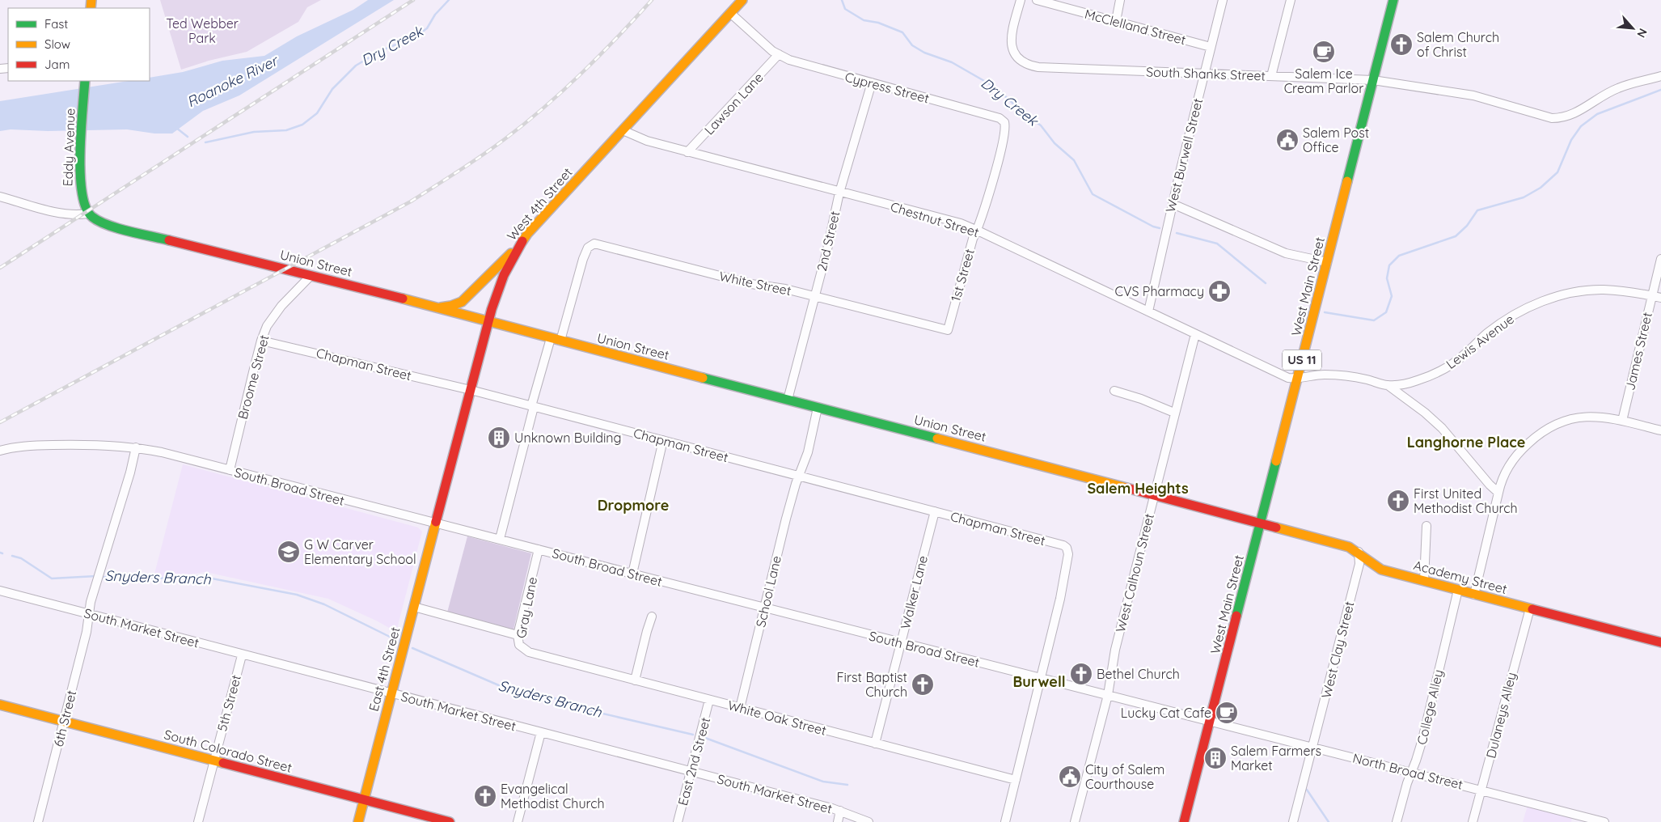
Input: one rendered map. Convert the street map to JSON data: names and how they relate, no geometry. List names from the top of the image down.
{
  "streets": {
    "street": [
      "McClelland Street",
      "South Shanks Street",
      "Cypress Street",
      "Lawson Lane",
      "Eddy Avenue",
      "West Burwell Street",
      "West 4th Street",
      "Chestnut Street",
      "2nd Street",
      "Union Street",
      "1st Street",
      "White Street",
      "West Main Street",
      "Lewis Avenue",
      "James Street",
      "US 11",
      "Chapman Street",
      "Broome Street",
      "South Broad Street",
      "West Calhoun Street",
      "Academy Street",
      "School Lane",
      "Walker Lane",
      "Gray Lane",
      "South Market Street",
      "West Clay Street",
      "East 4th Street",
      "5th Street",
      "College Alley",
      "Dulaneys Alley",
      "White Oak Street",
      "6th Street",
      "South Colorado Street",
      "East 2nd Street",
      "North Broad Street"
    ]
  },
  "crossings": [
    ["McClelland Street", "West Burwell Street"],
    ["South Shanks Street", "West Burwell Street"],
    ["South Shanks Street", "West Main Street"],
    ["Cypress Street", "Lawson Lane"],
    ["Cypress Street", "West 4th Street"],
    ["Cypress Street", "2nd Street"],
    ["Cypress Street", "1st Street"],
    ["Lawson Lane", "Chestnut Street"],
    ["Eddy Avenue", "Union Street"],
    ["West Burwell Street", "Chestnut Street"],
    ["West 4th Street", "Chestnut Street"],
    ["West 4th Street", "Union Street"],
    ["West 4th Street", "Chapman Street"],
    ["West 4th Street", "South Broad Street"],
    ["West 4th Street", "East 4th Street"],
    ["Chestnut Street", "2nd Street"],
    ["Chestnut Street", "1st Street"],
    ["Chestnut Street", "West Main Street"],
    ["Chestnut Street", "Lewis Avenue"],
    ["Chestnut Street", "West Calhoun Street"],
    ["2nd Street", "Union Street"],
    ["2nd Street", "White Street"],
    ["Union Street", "White Street"],
    ["Union Street", "West Main Street"],
    ["Union Street", "Broome Street"],
    ["Union Street", "West Calhoun Street"],
    ["Union Street", "Academy Street"],
    ["Union Street", "School Lane"],
    ["1st Street", "White Street"],
    ["West Main Street", "Lewis Avenue"],
    ["West Main Street", "US 11"],
    ["West Main Street", "South Broad Street"],
    ["West Main Street", "Academy Street"],
    ["West Main Street", "North Broad Street"],
    ["Lewis Avenue", "James Street"],
    ["US 11", "South Broad Street"],
    ["US 11", "North Broad Street"],
    ["Chapman Street", "Broome Street"],
    ["Chapman Street", "South Broad Street"],
    ["Chapman Street", "School Lane"],
    ["Chapman Street", "Walker Lane"],
    ["Broome Street", "South Broad Street"],
    ["South Broad Street", "West Calhoun Street"],
    ["South Broad Street", "School Lane"],
    ["South Broad Street", "Walker Lane"],
    ["South Broad Street", "Gray Lane"],
    ["South Broad Street", "East 4th Street"],
    ["South Broad Street", "6th Street"],
    ["South Broad Street", "North Broad Street"],
    ["Academy Street", "West Clay Street"],
    ["Academy Street", "College Alley"],
    ["Academy Street", "Dulaneys Alley"],
    ["School Lane", "White Oak Street"],
    ["Walker Lane", "White Oak Street"],
    ["Gray Lane", "White Oak Street"],
    ["South Market Street", "East 4th Street"],
    ["South Market Street", "5th Street"],
    ["South Market Street", "6th Street"],
    ["South Market Street", "East 2nd Street"],
    ["West Clay Street", "North Broad Street"],
    ["East 4th Street", "South Colorado Street"],
    ["5th Street", "South Colorado Street"],
    ["College Alley", "North Broad Street"],
    ["Dulaneys Alley", "North Broad Street"],
    ["White Oak Street", "East 2nd Street"],
    ["6th Street", "South Colorado Street"]
  ],
  "districts": [
    "Langhorne Place",
    "Salem Heights",
    "Dropmore",
    "Burwell"
  ],
  "water": ["Dry Creek", "Roanoke River", "Snyders Branch"],
  "parks": ["Ted Webber Park"],
  "places": {
    "church": [
      "Salem Church of Christ",
      "First United Methodist Church",
      "Bethel Church",
      "First Baptist Church",
      "Evangelical Methodist Church"
    ],
    "cafe": ["Salem Ice Cream Parlor", "Lucky Cat Cafe"],
    "public building": ["Salem Post Office", "City of Salem Courthouse"],
    "pharmacy": ["CVS Pharmacy"],
    "building": ["Unknown Building", "Salem Farmers Market"],
    "school or university": ["G W Carver Elementary School"]
  },
  "legend": ["Fast", "Slow", "Jam"],
  "north": "bottom right"
}
